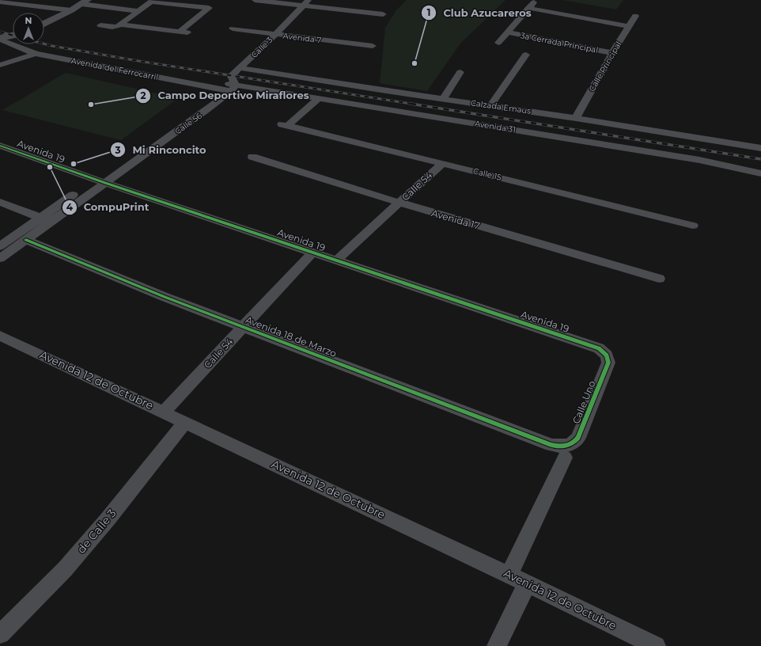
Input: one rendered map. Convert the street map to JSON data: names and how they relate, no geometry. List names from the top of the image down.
{
  "streets": {
    "street": [
      "Avenida 7",
      "3a Cerrada Principal",
      "Calle 3",
      "Calle Principal",
      "Avenida del Ferrocarril",
      "Calzada Emaus",
      "Calle 56",
      "Avenida 31",
      "Avenida 19",
      "Calle 15",
      "Calle 54",
      "Avenida 17",
      "Avenida 18 de Marzo",
      "Avenida 12 de Octubre",
      "Calle Uno",
      "de Calle 3"
    ]
  },
  "crossings": [
    ["Avenida 7", "Calle 3"],
    ["3a Cerrada Principal", "Calle Principal"],
    ["Calle 3", "Avenida del Ferrocarril"],
    ["Calle 3", "Calzada Emaus"],
    ["Calle 3", "Calle 56"],
    ["Calle 3", "Avenida 31"],
    ["Calle Principal", "Calzada Emaus"],
    ["Avenida del Ferrocarril", "Calle 56"],
    ["Avenida del Ferrocarril", "Avenida 31"],
    ["Calle 56", "Avenida 31"],
    ["Calle 56", "Avenida 19"],
    ["Calle 56", "Avenida 18 de Marzo"],
    ["Avenida 31", "Calle 15"],
    ["Avenida 19", "Calle 54"],
    ["Avenida 19", "Calle Uno"],
    ["Calle 15", "Calle 54"],
    ["Calle 54", "Avenida 17"],
    ["Calle 54", "Avenida 18 de Marzo"],
    ["Calle 54", "Avenida 12 de Octubre"],
    ["Avenida 18 de Marzo", "Calle Uno"],
    ["Avenida 12 de Octubre", "de Calle 3"]
  ],
  "places": [
    "Club Azucareros",
    "Campo Deportivo Miraflores",
    "Mi Rinconcito",
    "CompuPrint"
  ],
  "north": "top"
}
